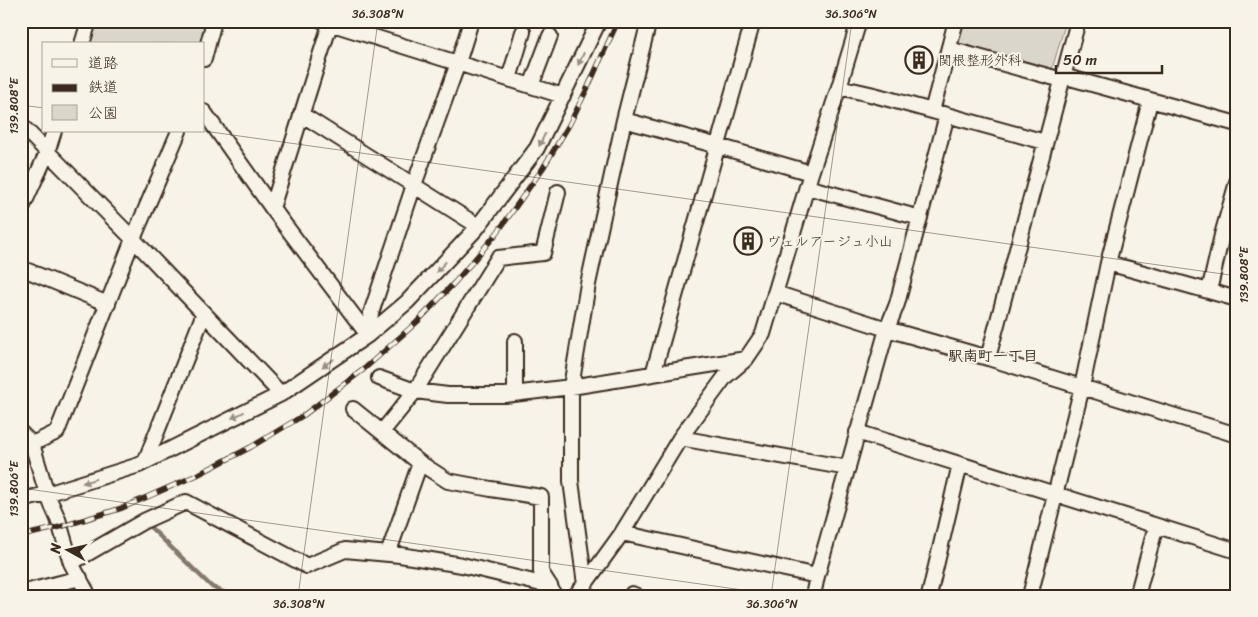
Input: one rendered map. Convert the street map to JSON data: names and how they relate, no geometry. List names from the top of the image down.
{
  "districts": ["駅南町一丁目"],
  "places": {
    "building": ["関根整形外科", "ヴェルアージュ小山"]
  },
  "legend": ["道路", "鉄道", "公園"],
  "scale_bar": "50 m",
  "north": "left",
  "coordinates": [
    "36.308°N",
    "36.306°N",
    "139.808°E",
    "139.806°E"
  ]
}
